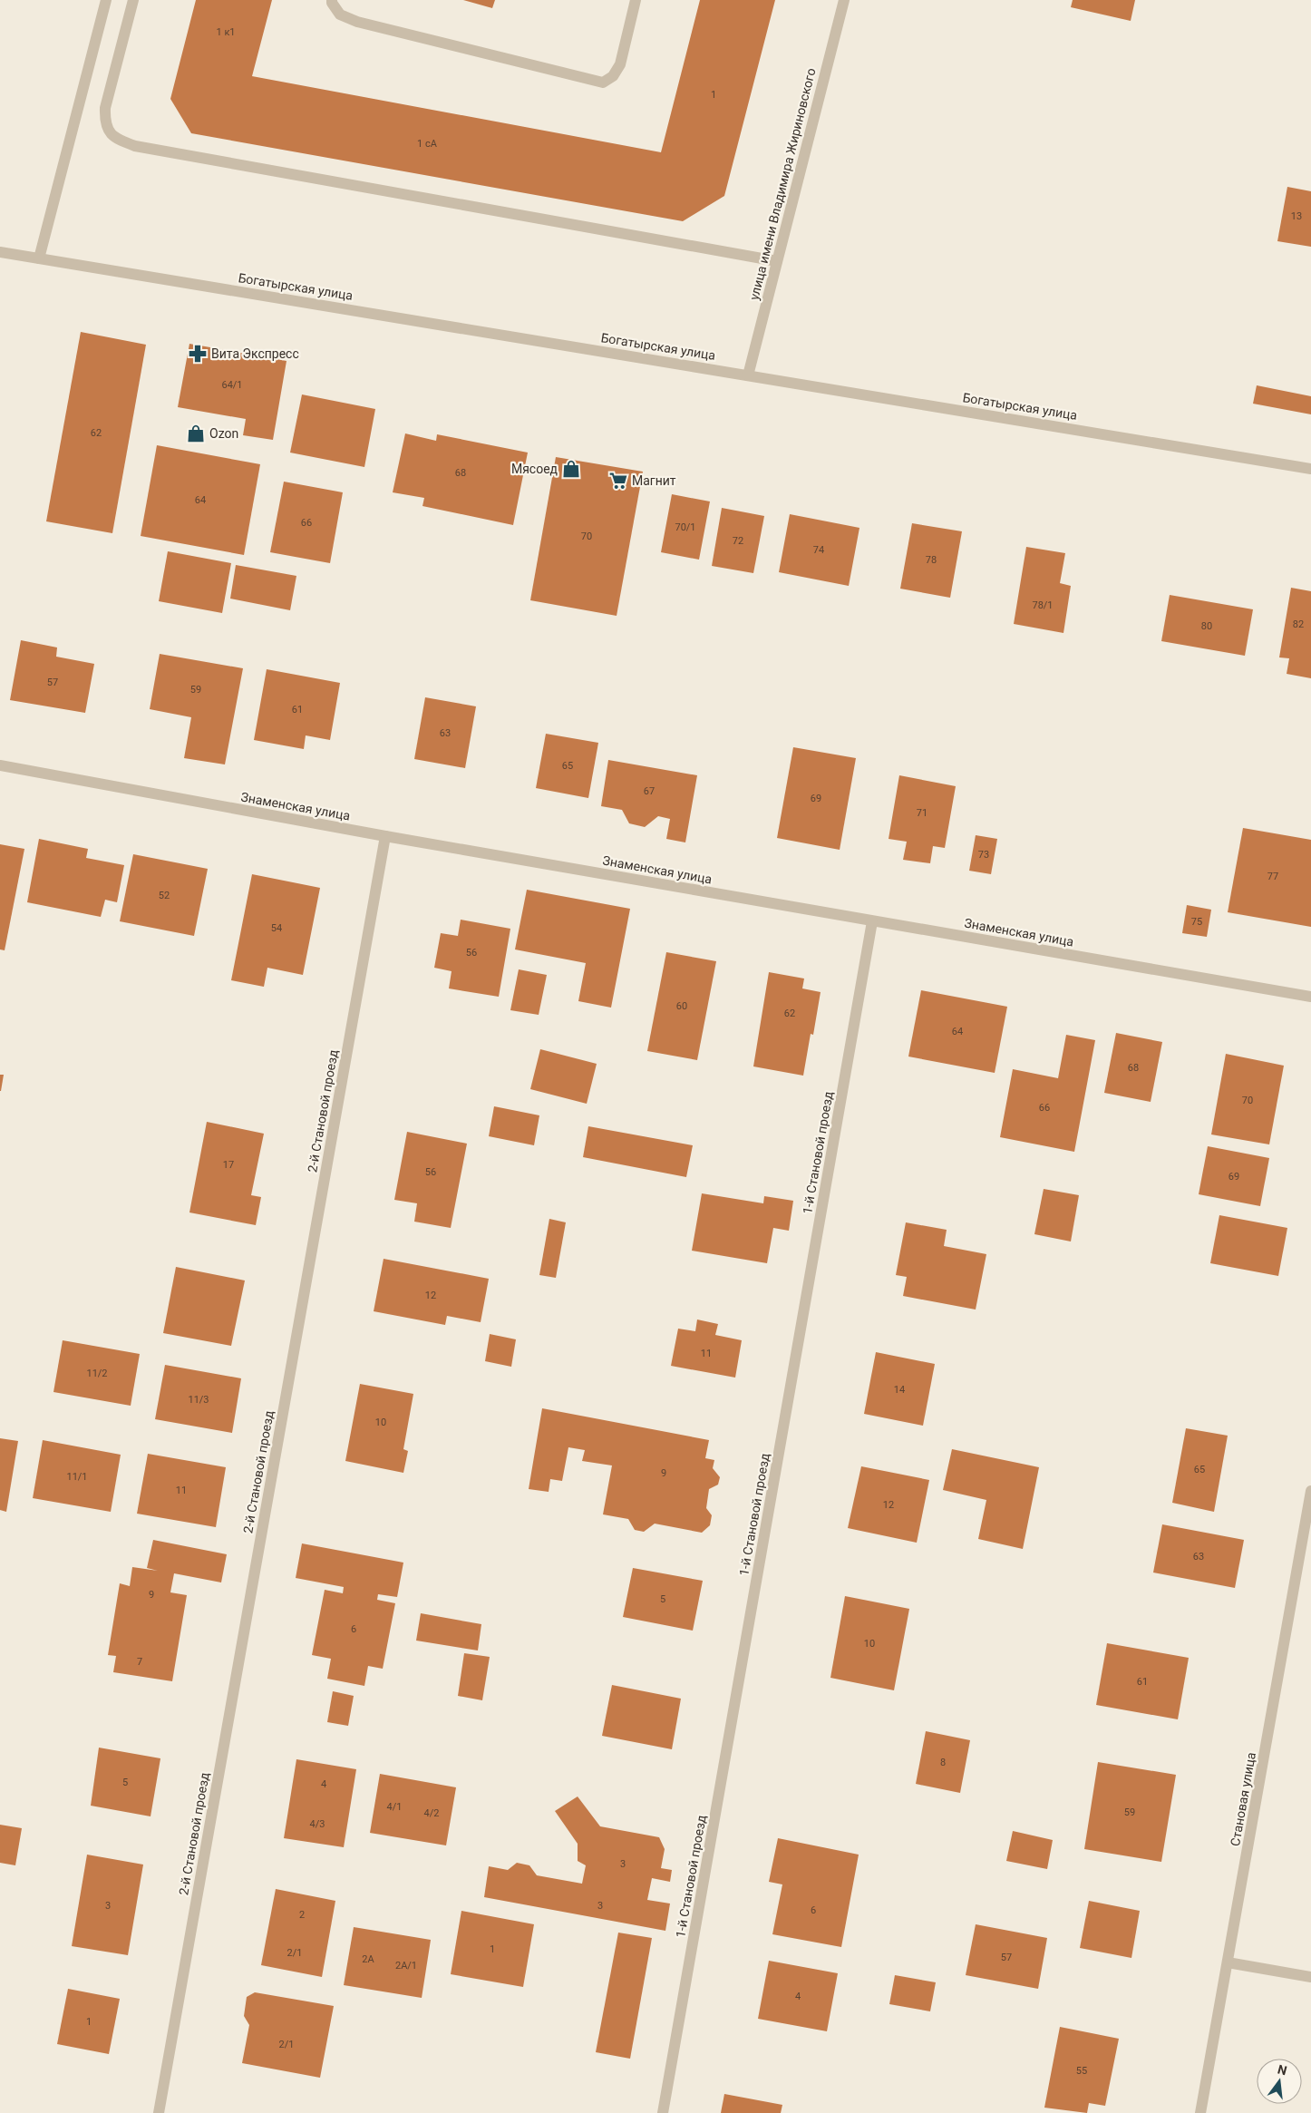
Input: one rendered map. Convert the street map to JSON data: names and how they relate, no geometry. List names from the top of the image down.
{
  "streets": {
    "street": [
      "улица имени Владимира Жириновского",
      "Богатырская улица",
      "Знаменская улица",
      "2-й Становой проезд",
      "1-й Становой проезд",
      "Становая улица"
    ]
  },
  "crossings": [
    ["улица имени Владимира Жириновского", "Богатырская улица"],
    ["Знаменская улица", "2-й Становой проезд"],
    ["Знаменская улица", "1-й Становой проезд"]
  ],
  "places": {
    "pharmacy": ["Вита Экспресс"],
    "shop": ["Ozon", "Мясоед"],
    "supermarket": ["Магнит"]
  },
  "house_numbers": [
    "1 к1",
    "1",
    "1 сА",
    "13",
    "64/1",
    "62",
    "68",
    "64",
    "66",
    "70/1",
    "70",
    "72",
    "74",
    "78",
    "78/1",
    "82",
    "80",
    "57",
    "59",
    "61",
    "63",
    "65",
    "67",
    "69",
    "71",
    "73",
    "77",
    "52",
    "75",
    "54",
    "56",
    "60",
    "62",
    "64",
    "68",
    "70",
    "66",
    "17",
    "56",
    "69",
    "12",
    "11",
    "11/2",
    "14",
    "11/3",
    "10",
    "65",
    "9",
    "11/1",
    "11",
    "12",
    "63",
    "9",
    "5",
    "6",
    "10",
    "7",
    "61",
    "8",
    "5",
    "4",
    "4/1",
    "59",
    "4/2",
    "4/3",
    "3",
    "3",
    "3",
    "6",
    "2",
    "1",
    "2/1",
    "57",
    "2А",
    "2А/1",
    "4",
    "1",
    "2/1",
    "55"
  ],
  "north": "top"
}
